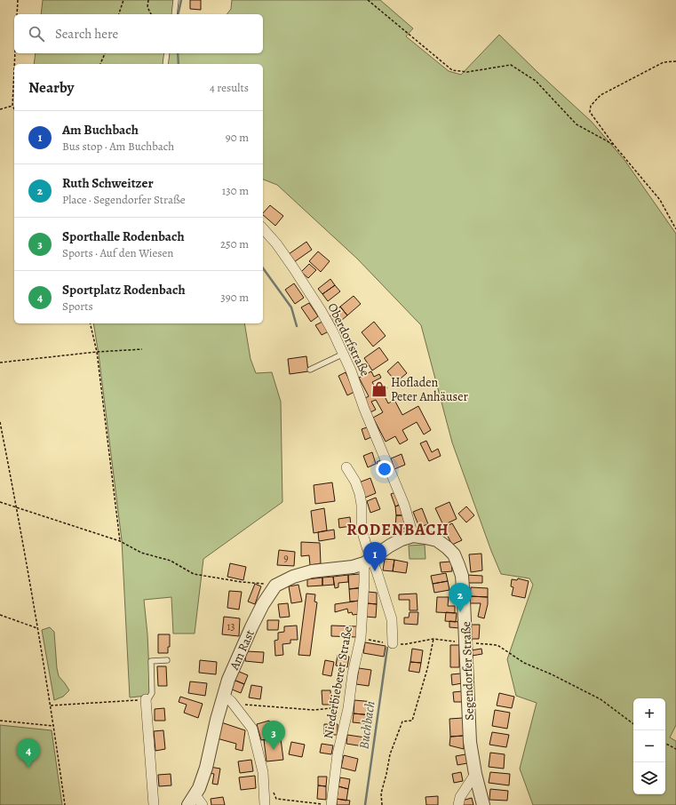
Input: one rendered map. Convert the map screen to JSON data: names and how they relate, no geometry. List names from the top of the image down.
{
  "streets": {
    "street": [
      "Oberdorfstraße",
      "Am Rast",
      "Segendorfer Straße",
      "Niederbieberer Straße"
    ]
  },
  "crossings": [
    ["Oberdorfstraße", "Segendorfer Straße"],
    ["Am Rast", "Segendorfer Straße"],
    ["Am Rast", "Niederbieberer Straße"],
    ["Segendorfer Straße", "Niederbieberer Straße"]
  ],
  "districts": ["RODENBACH"],
  "water": ["Buchbach"],
  "places": {
    "shop": ["Hofladen Peter Anhäuser"]
  },
  "house_numbers": ["9", "13"],
  "page": {
    "search": "Search here",
    "heading": ["Nearby", "4 results"],
    "list": [
      {
        "mark": "1",
        "name": "Am Buchbach",
        "note": "Bus stop · Am Buchbach",
        "value": "90 m"
      },
      {
        "mark": "2",
        "name": "Ruth Schweitzer",
        "note": "Place · Segendorfer Straße",
        "value": "130 m"
      },
      {
        "mark": "3",
        "name": "Sporthalle Rodenbach",
        "note": "Sports · Auf den Wiesen",
        "value": "250 m"
      },
      {
        "mark": "4",
        "name": "Sportplatz Rodenbach",
        "note": "Sports",
        "value": "390 m"
      }
    ],
    "pins": [
      "1",
      "2",
      "3",
      "4"
    ],
    "map_buttons": ["+", "−"]
  }
}
